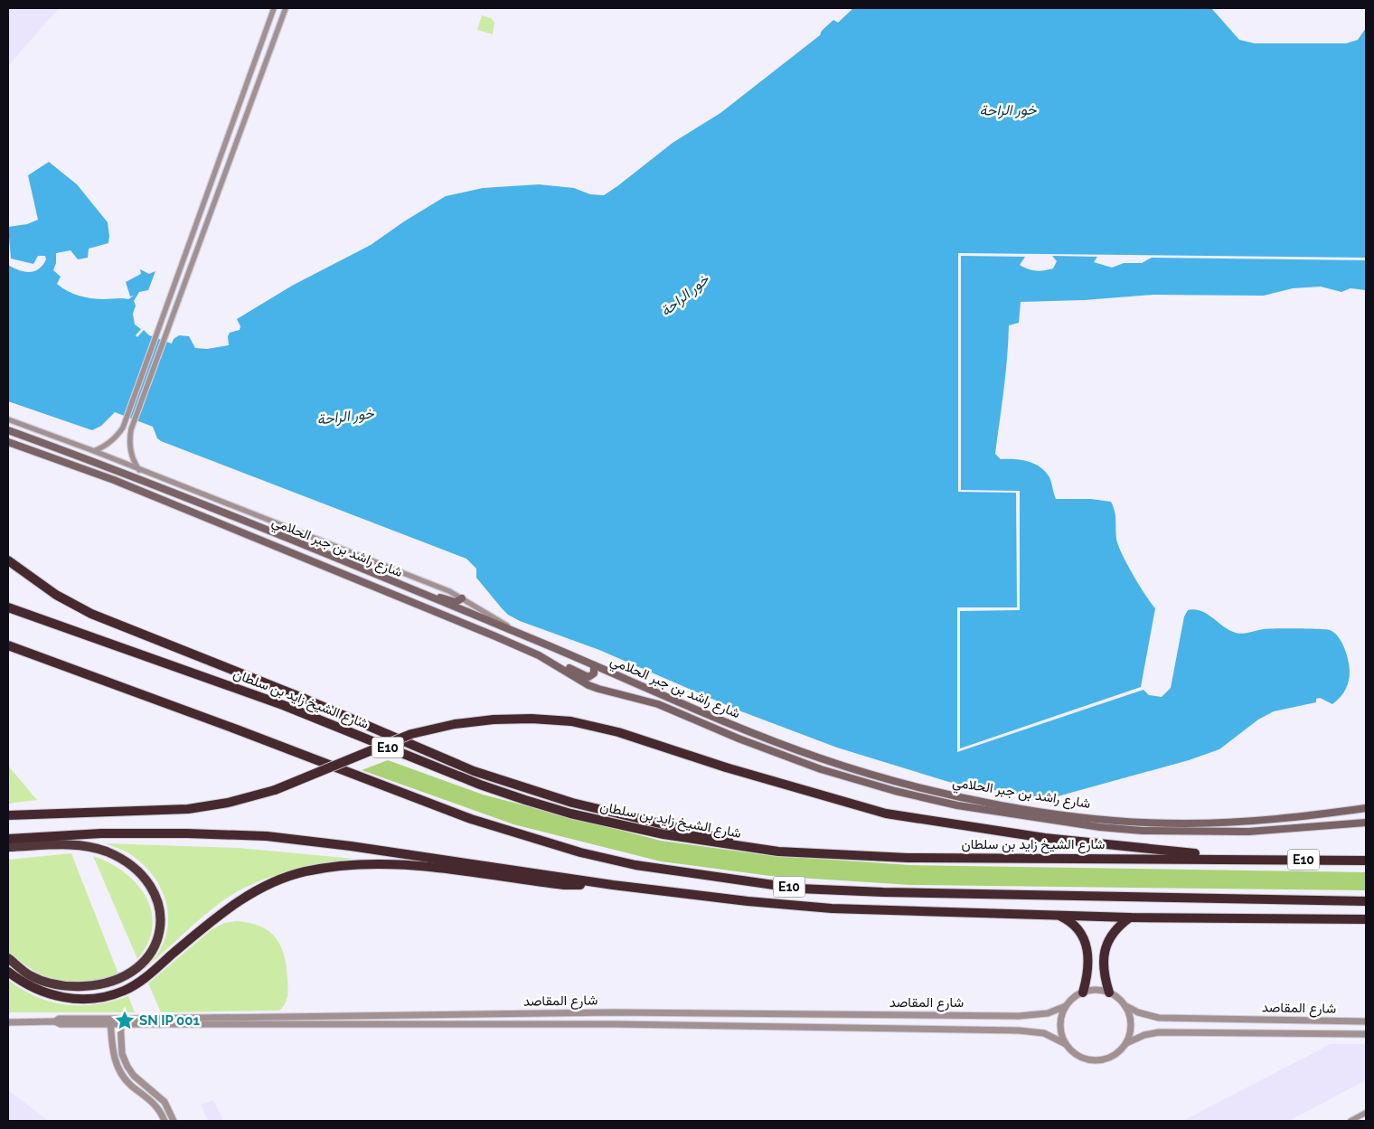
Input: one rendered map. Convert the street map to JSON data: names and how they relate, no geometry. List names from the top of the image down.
{
  "streets": {
    "highway": ["شارع الشيخ زايد بن سلطان", "E10"],
    "main road": ["شارع راشد بن جبر الحلامي"],
    "street": ["شارع المقاصد"]
  },
  "water": ["خور الراحة"],
  "places": {
    "place": ["SN IP 001"]
  }
}
